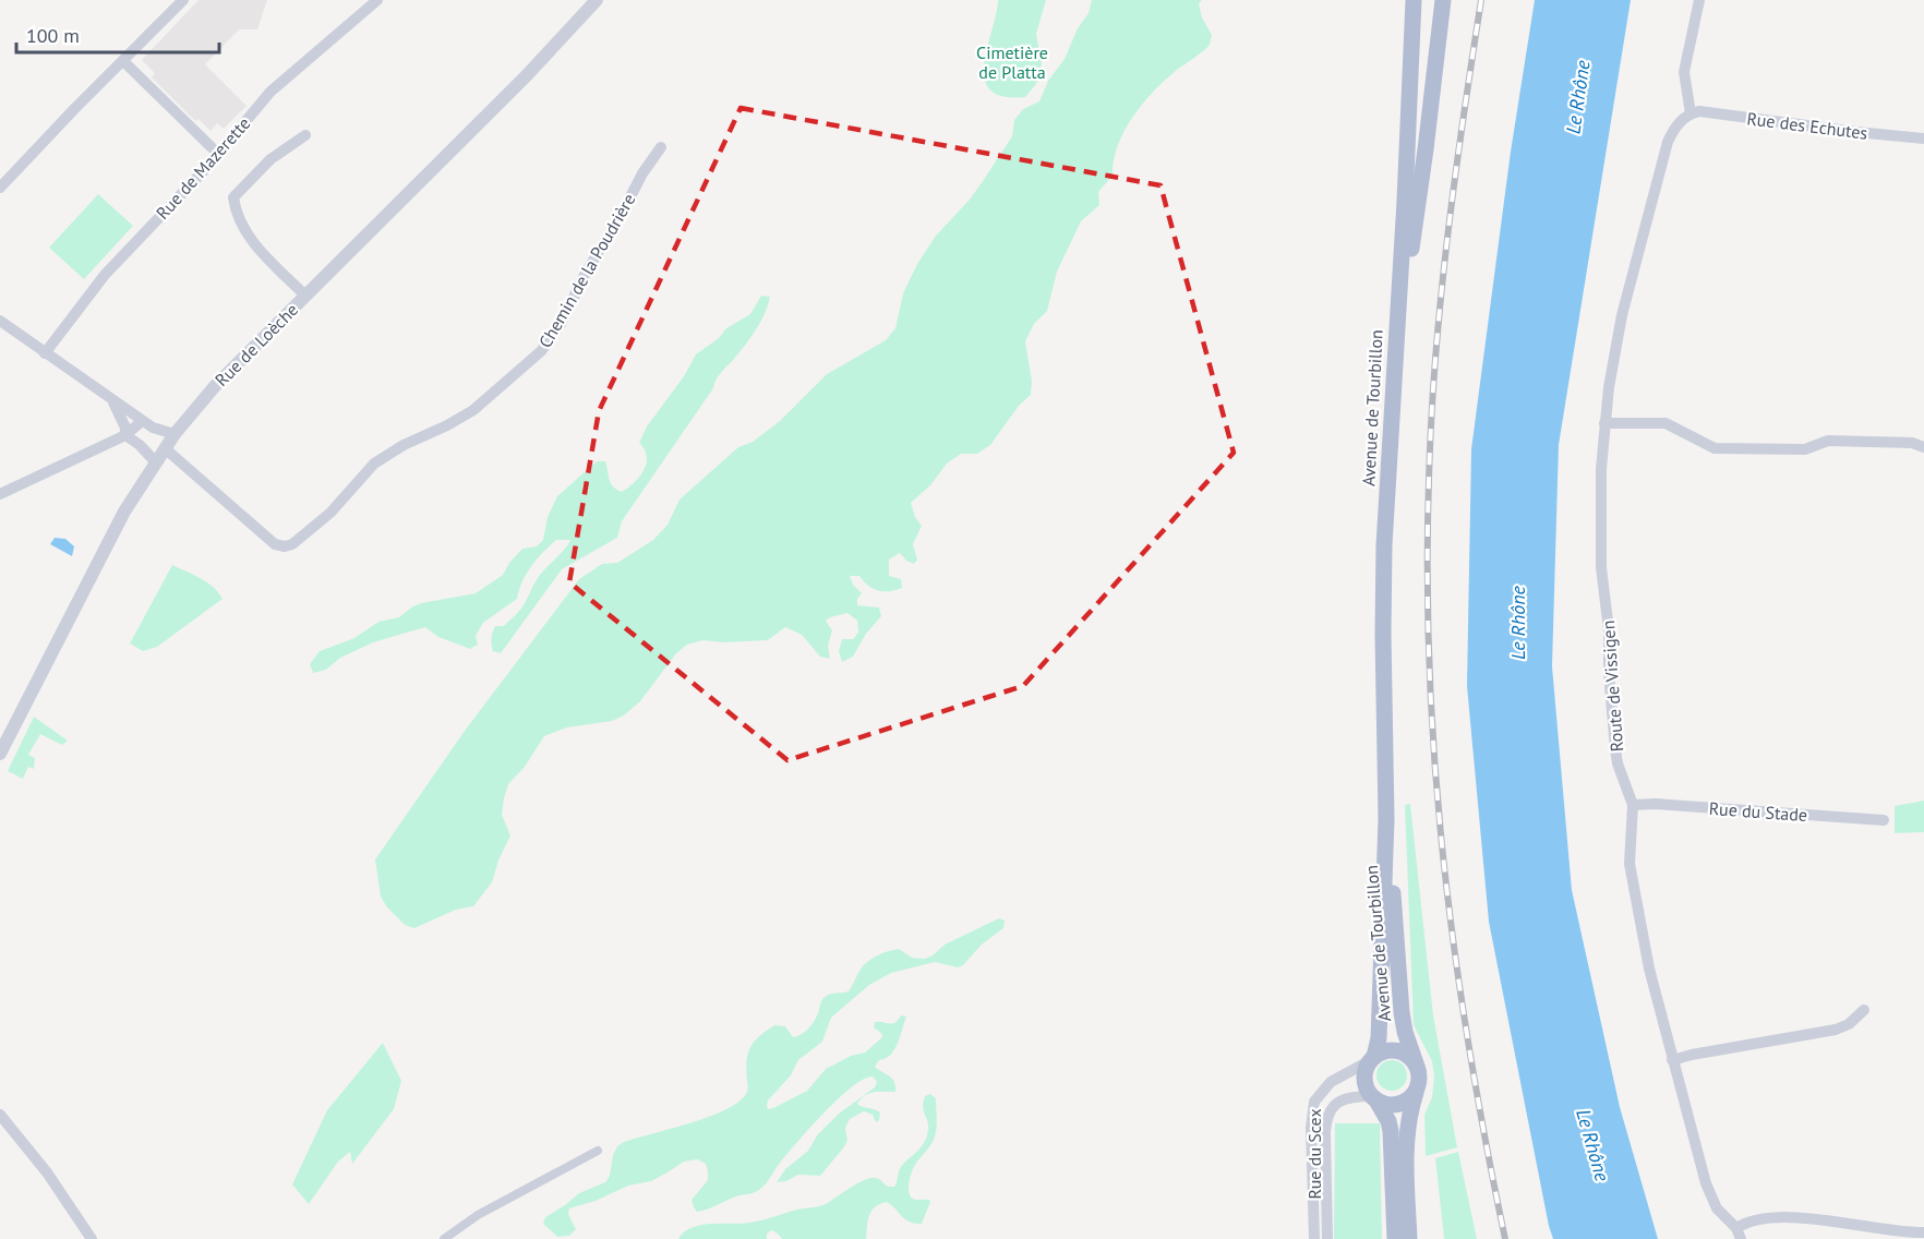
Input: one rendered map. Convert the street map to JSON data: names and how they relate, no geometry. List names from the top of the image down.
{
  "streets": {
    "main road": ["Avenue de Tourbillon"],
    "street": [
      "Rue des Echutes",
      "Rue de Mazerette",
      "Chemin de la Poudrière",
      "Rue de Loèche",
      "Route de Vissigen",
      "Rue du Stade",
      "Rue du Scex"
    ]
  },
  "crossings": [
    ["Rue des Echutes", "Route de Vissigen"],
    ["Chemin de la Poudrière", "Rue de Loèche"],
    ["Avenue de Tourbillon", "Rue du Scex"],
    ["Route de Vissigen", "Rue du Stade"]
  ],
  "water": ["Le Rhône"],
  "parks": ["Cimetière de Platta"],
  "scale_bar": "100 m"
}
